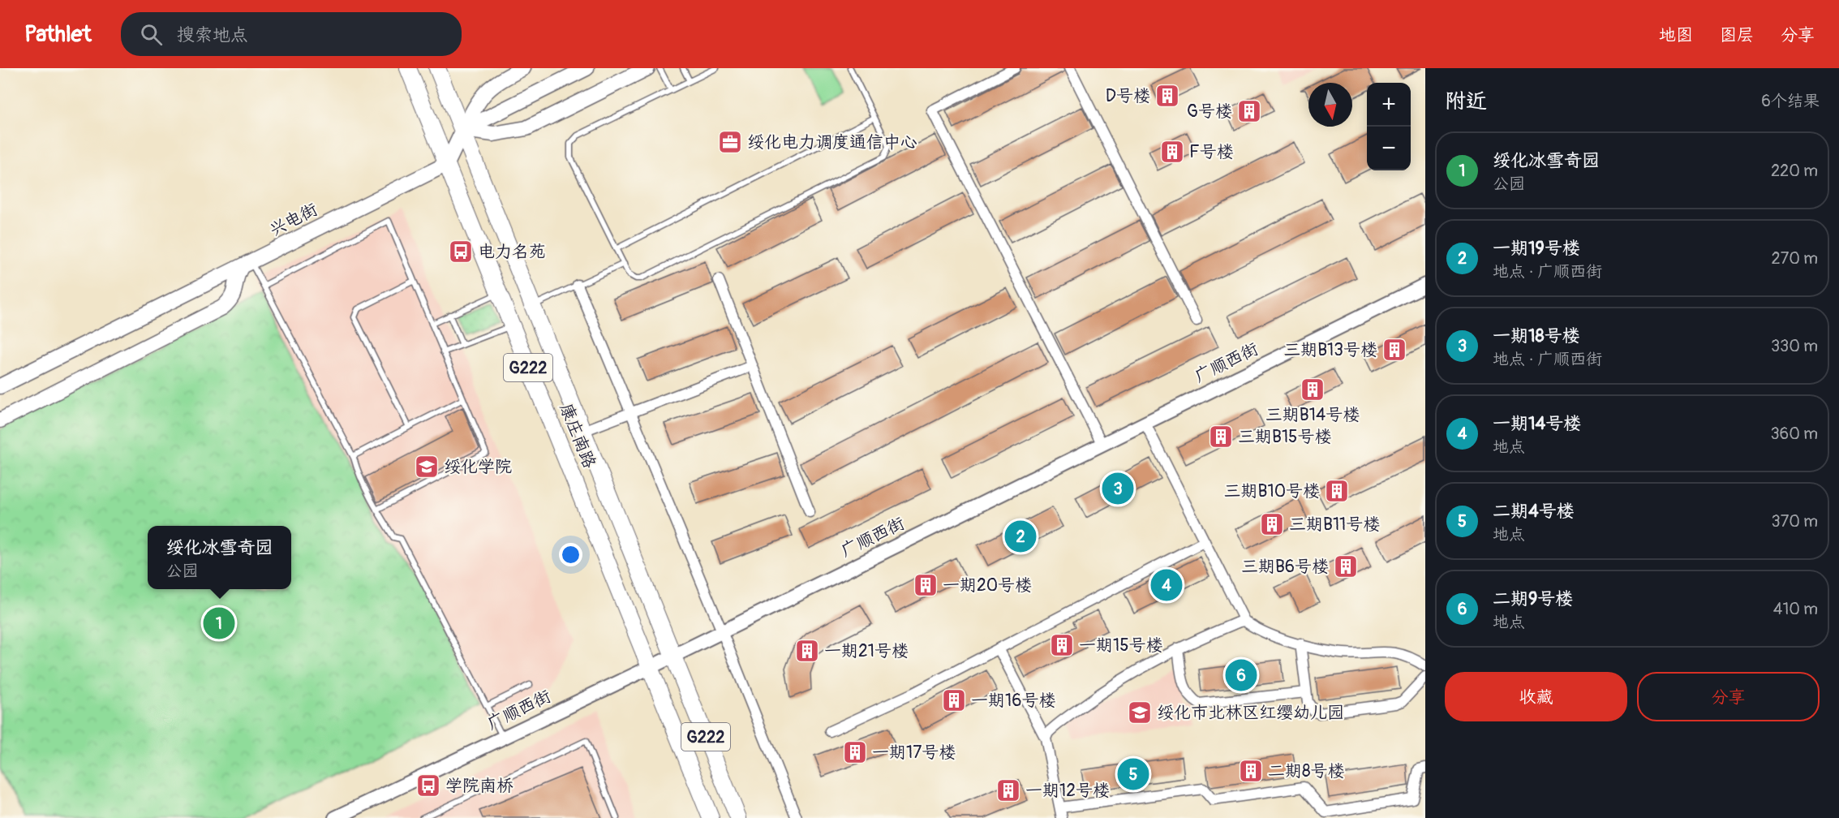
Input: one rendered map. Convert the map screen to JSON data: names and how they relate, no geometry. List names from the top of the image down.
{
  "streets": {
    "highway": ["G222", "康庄南路"],
    "main road": ["兴电街", "广顺西街"]
  },
  "crossings": [
    ["兴电街", "康庄南路"],
    ["广顺西街", "康庄南路"]
  ],
  "places": {
    "building": [
      "D号楼",
      "G号楼",
      "F号楼",
      "三期B13号楼",
      "三期B14号楼",
      "三期B15号楼",
      "三期B10号楼",
      "三期B11号楼",
      "三期B6号楼",
      "一期20号楼",
      "一期15号楼",
      "一期21号楼",
      "一期16号楼",
      "一期17号楼",
      "二期8号楼",
      "一期12号楼"
    ],
    "office": ["绥化电力调度通信中心"],
    "bus stop": ["电力名苑", "学院南桥"],
    "school or university": ["绥化学院", "绥化市北林区红缨幼儿园"]
  },
  "north": "bottom",
  "page": {
    "header": "Pathlet",
    "search": "搜索地点",
    "nav": ["地图", "图层", "分享"],
    "heading": ["附近", "6个结果"],
    "map_buttons": ["+", "−"],
    "list": [
      {
        "mark": "1",
        "name": "绥化冰雪奇园",
        "note": "公园",
        "value": "220 m"
      },
      {
        "mark": "2",
        "name": "一期19号楼",
        "note": "地点 · 广顺西街",
        "value": "270 m"
      },
      {
        "mark": "3",
        "name": "一期18号楼",
        "note": "地点 · 广顺西街",
        "value": "330 m"
      },
      {
        "mark": "4",
        "name": "一期14号楼",
        "note": "地点",
        "value": "360 m"
      },
      {
        "mark": "5",
        "name": "二期4号楼",
        "note": "地点",
        "value": "370 m"
      },
      {
        "mark": "6",
        "name": "二期9号楼",
        "note": "地点",
        "value": "410 m"
      }
    ],
    "pins": [
      "3",
      "2",
      "4",
      "1",
      "6",
      "5"
    ],
    "popup": ["绥化冰雪奇园", "公园"],
    "buttons": ["收藏", "分享"]
  }
}
